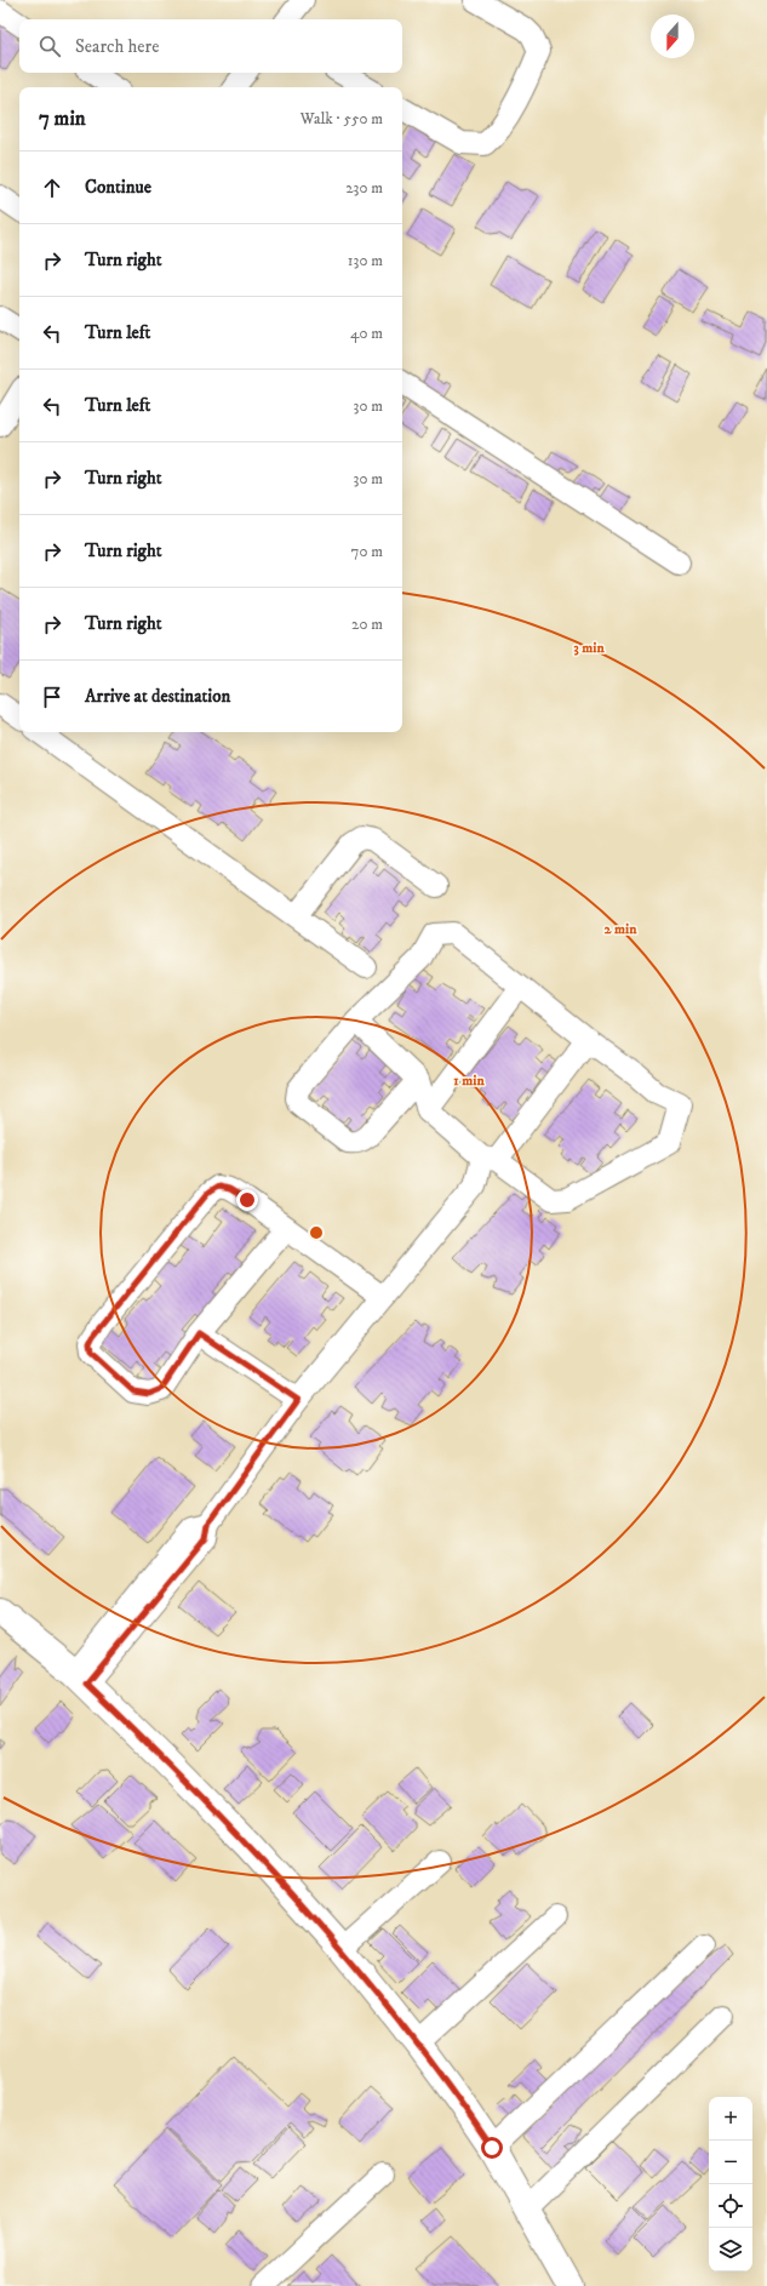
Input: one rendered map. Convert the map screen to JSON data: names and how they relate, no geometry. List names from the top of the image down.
{
  "north": "bottom",
  "page": {
    "search": "Search here",
    "heading": ["7 min", "Walk · 550 m"],
    "list": [
      ["Continue", "230 m"],
      ["Turn right", "130 m"],
      ["Turn left", "40 m"],
      ["Turn left", "30 m"],
      ["Turn right", "30 m"],
      ["Turn right", "70 m"],
      ["Turn right", "20 m"],
      "Arrive at destination"
    ],
    "map_buttons": ["+", "−"]
  },
  "rings": ["3 min", "2 min", "1 min"]
}
